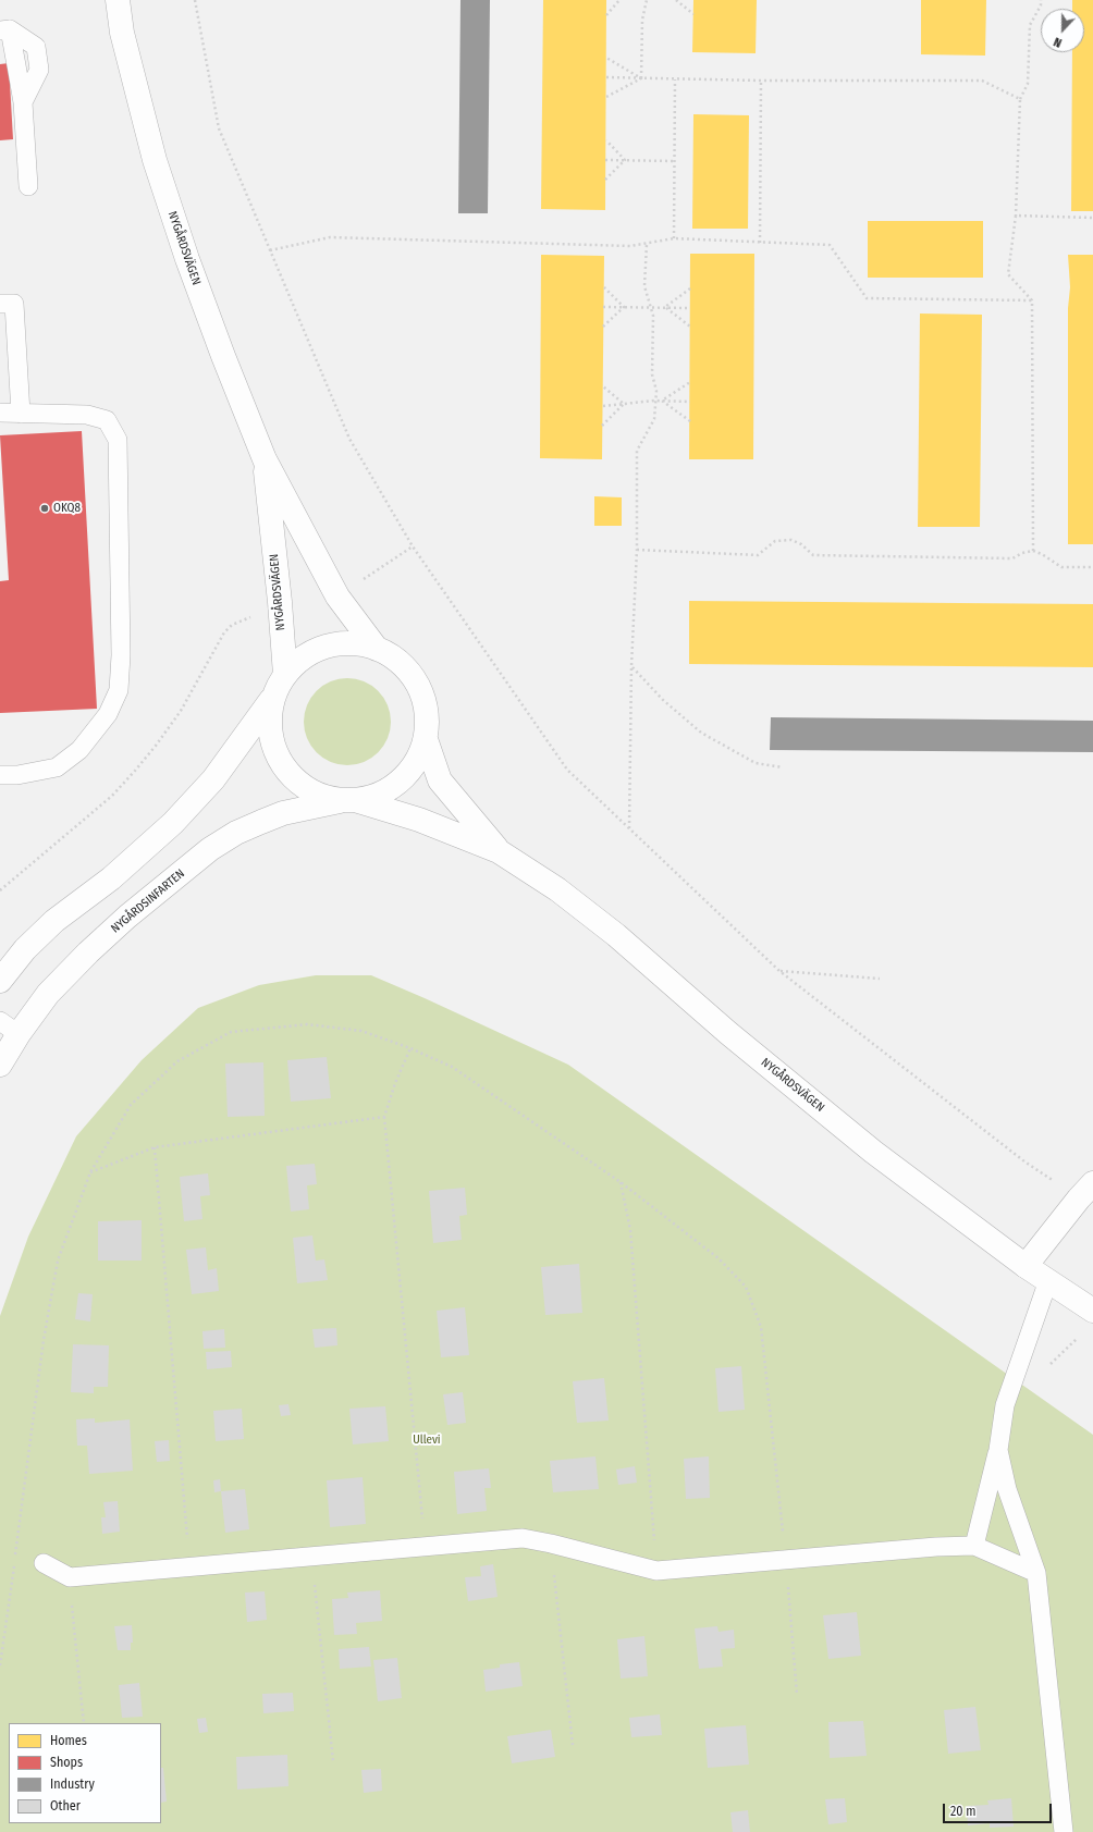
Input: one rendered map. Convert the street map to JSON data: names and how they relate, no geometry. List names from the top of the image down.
{
  "streets": {
    "street": ["NYGÅRDSVÄGEN", "NYGÅRDSINFARTEN"]
  },
  "crossings": [
    ["NYGÅRDSVÄGEN", "NYGÅRDSINFARTEN"]
  ],
  "parks": ["Ullevi"],
  "places": ["OKQ8"],
  "legend": [
    "Homes",
    "Shops",
    "Industry",
    "Other"
  ],
  "scale_bar": "20 m",
  "north": "bottom"
}
